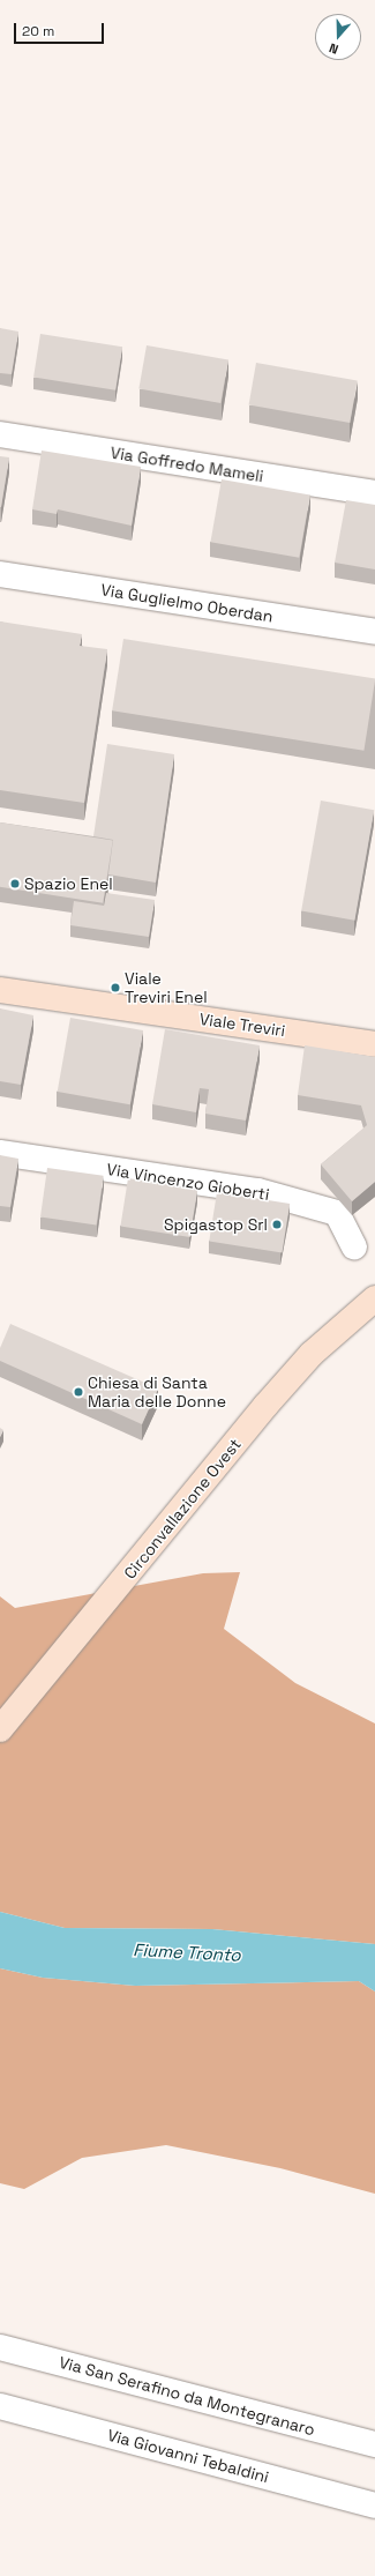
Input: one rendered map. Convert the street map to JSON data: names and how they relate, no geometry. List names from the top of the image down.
{
  "streets": {
    "main road": ["Viale Treviri", "Circonvallazione Ovest"],
    "street": [
      "Via Goffredo Mameli",
      "Via Guglielmo Oberdan",
      "Via Vincenzo Gioberti",
      "Via San Serafino da Montegranaro",
      "Via Giovanni Tebaldini"
    ]
  },
  "water": ["Fiume Tronto"],
  "places": [
    "Spazio Enel",
    "Viale Treviri Enel",
    "Spigastop Srl",
    "Chiesa di Santa Maria delle Donne"
  ],
  "scale_bar": "20 m",
  "north": "bottom"
}
